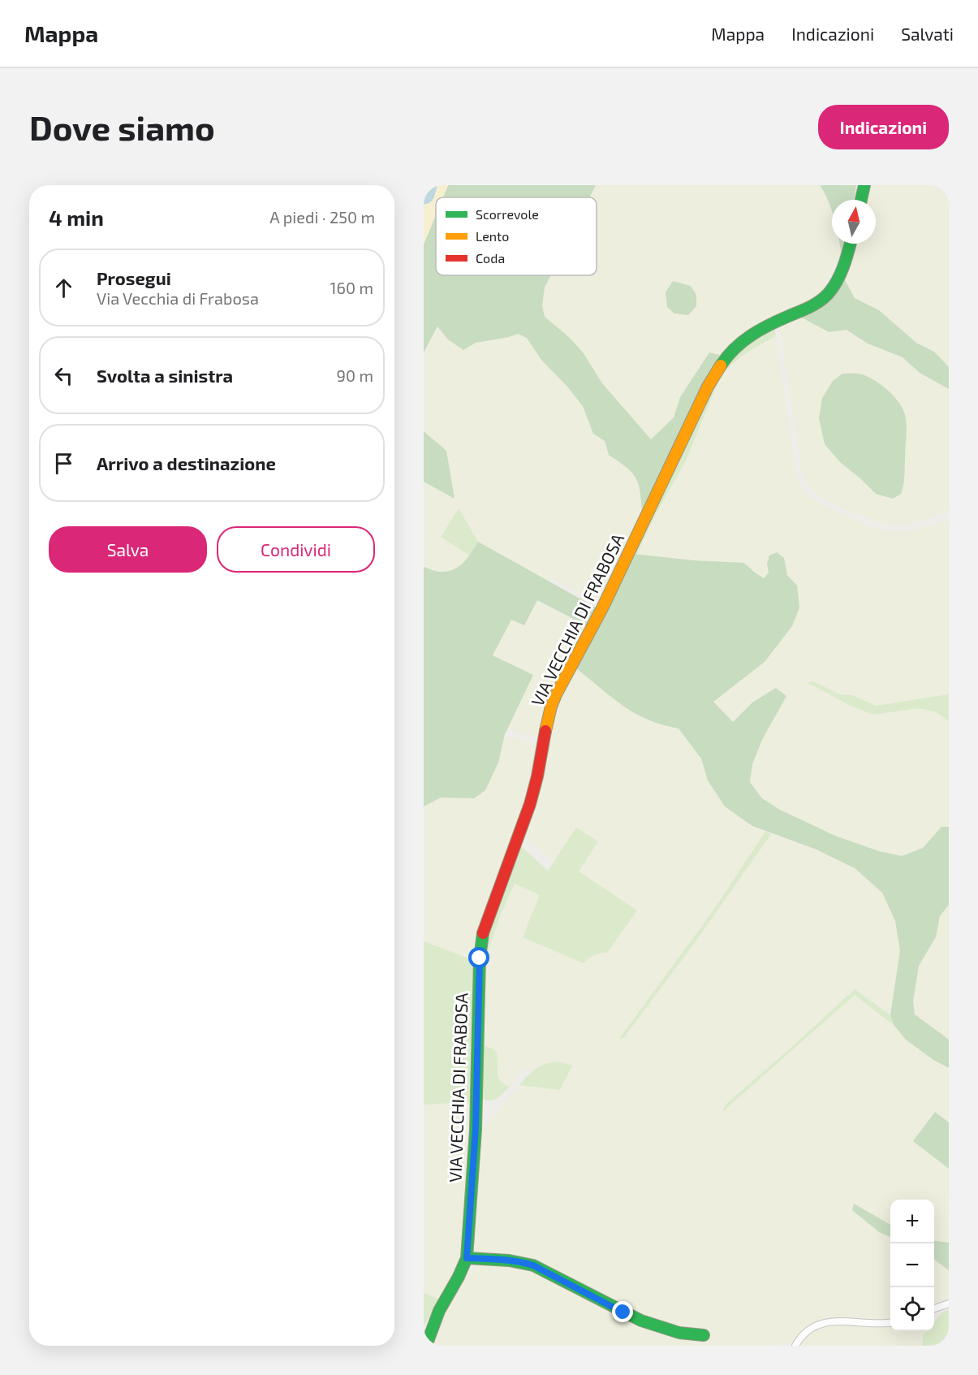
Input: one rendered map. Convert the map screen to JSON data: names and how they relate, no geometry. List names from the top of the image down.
{
  "streets": {
    "street": ["VIA VECCHIA DI FRABOSA"]
  },
  "legend": ["Scorrevole", "Lento", "Coda"],
  "north": "top",
  "page": {
    "header": "Mappa",
    "nav": ["Mappa", "Indicazioni", "Salvati"],
    "buttons": [
      "Indicazioni",
      ["Salva", "Condividi"]
    ],
    "title": "Dove siamo",
    "heading": ["4 min", "A piedi · 250 m"],
    "list": [
      ["Prosegui", "Via Vecchia di Frabosa", "160 m"],
      ["Svolta a sinistra", "90 m"],
      "Arrivo a destinazione"
    ],
    "map_buttons": ["+", "−"]
  }
}
